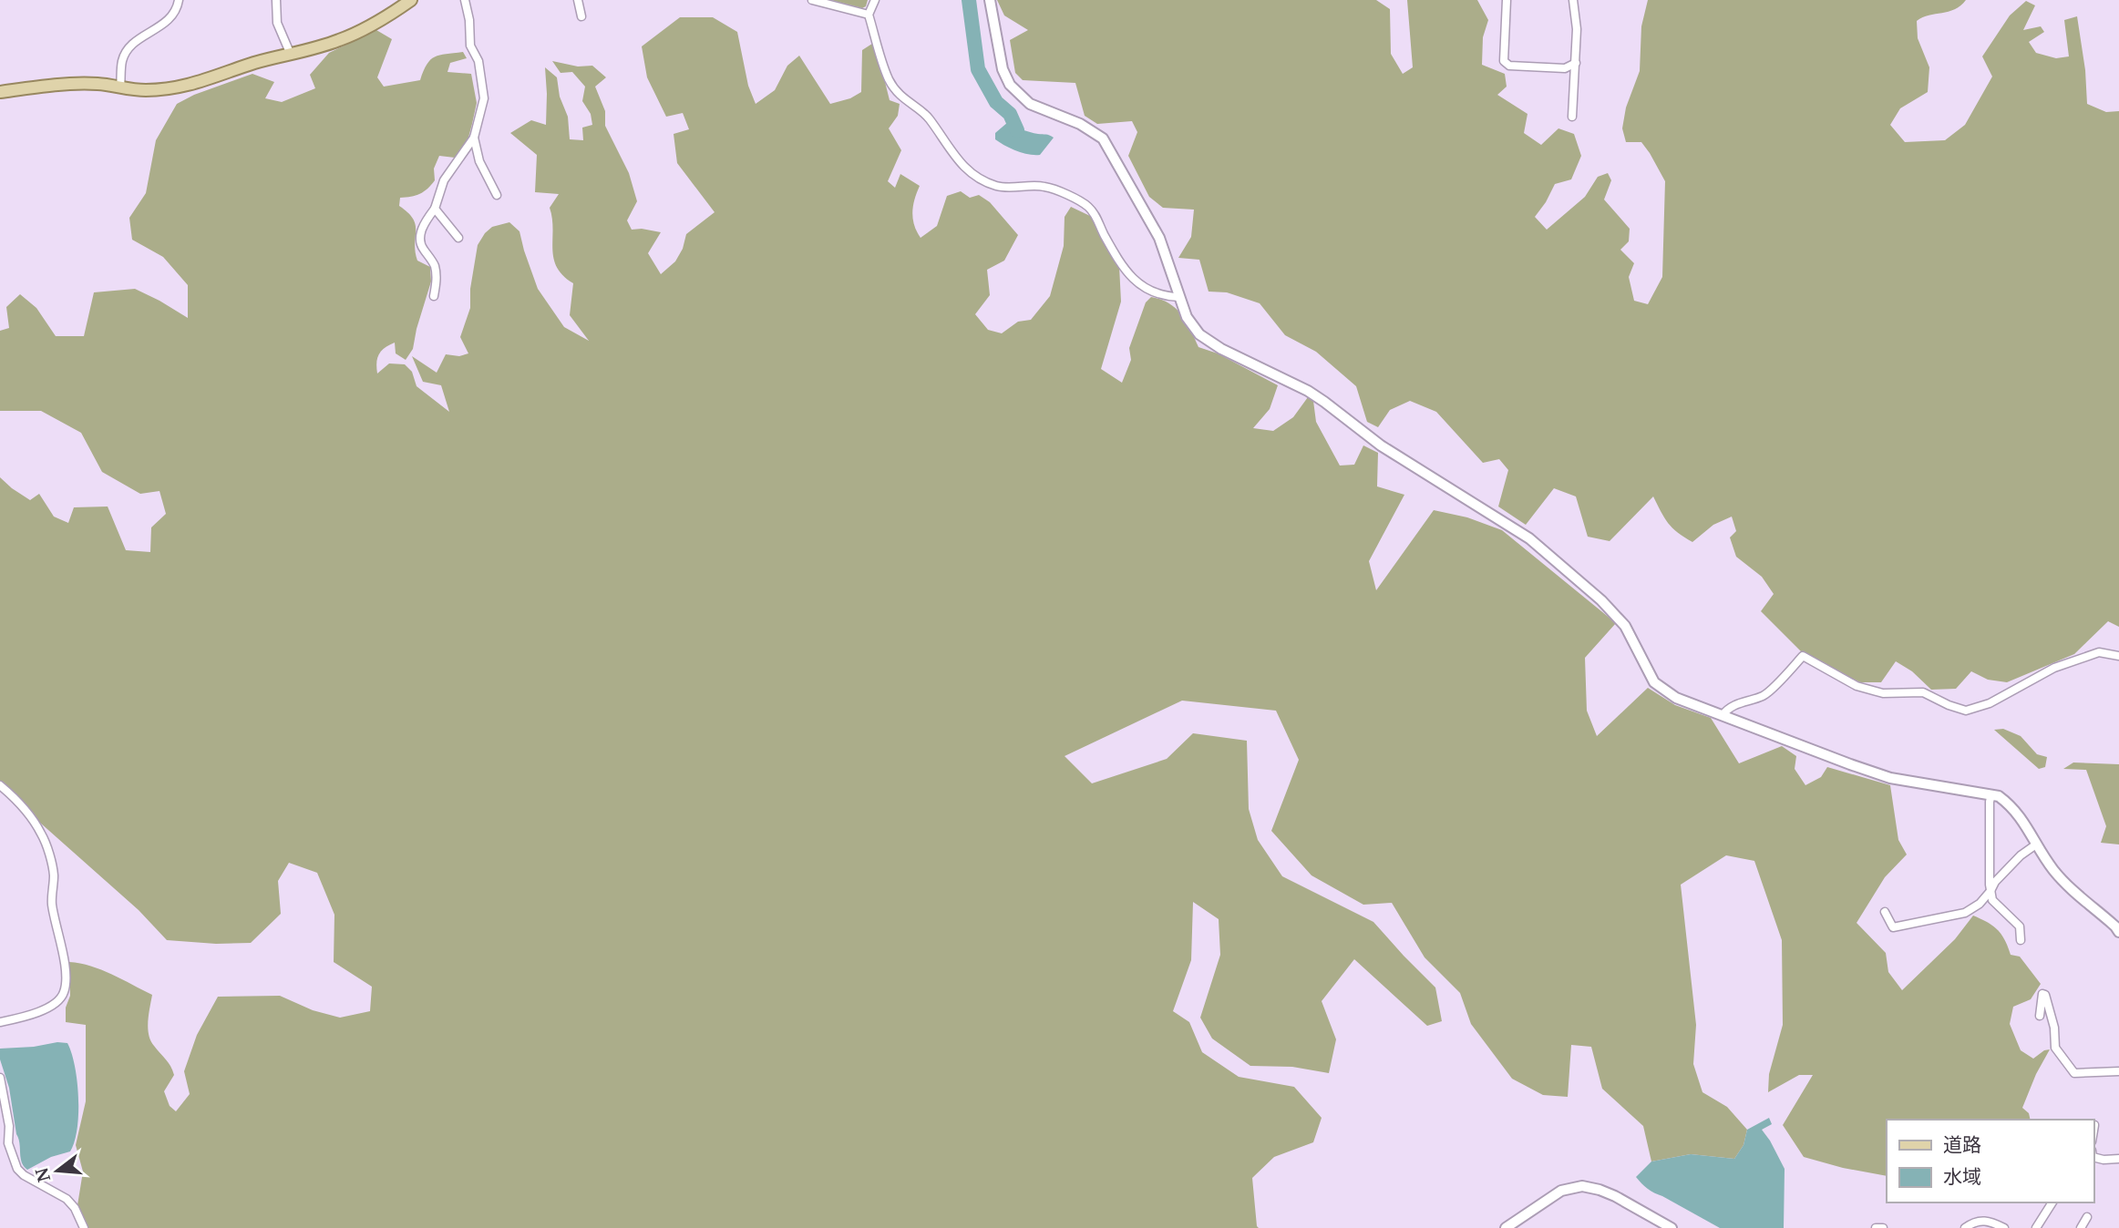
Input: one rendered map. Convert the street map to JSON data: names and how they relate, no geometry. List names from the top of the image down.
{
  "legend": ["道路", "水域"],
  "north": "left"
}
